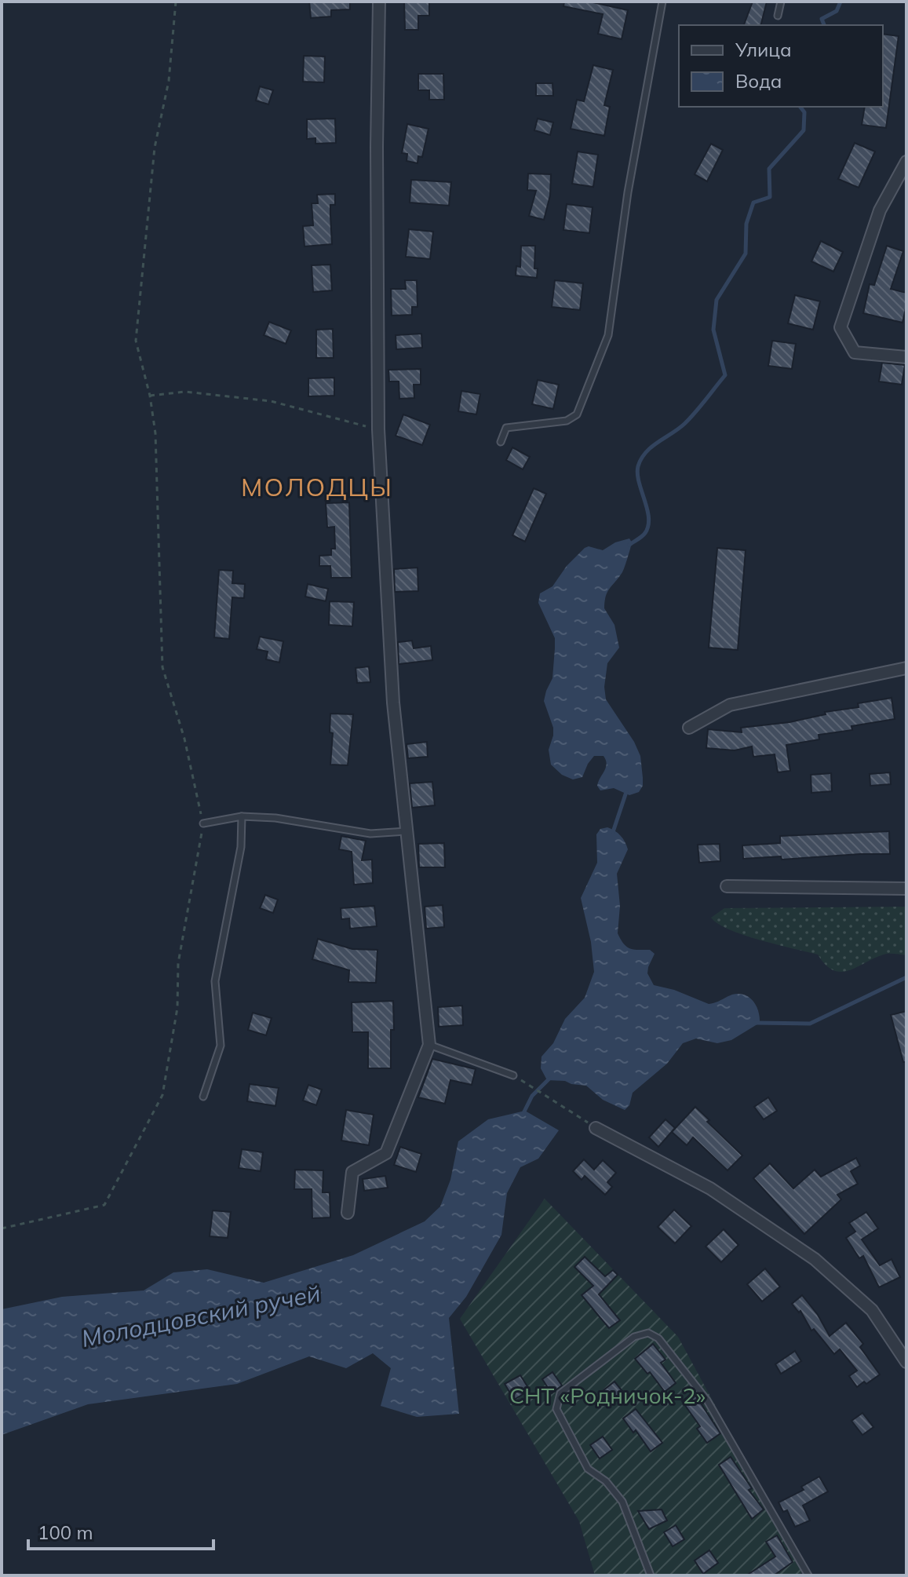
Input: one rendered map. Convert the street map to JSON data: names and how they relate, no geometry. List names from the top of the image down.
{
  "districts": ["МОЛОДЦЫ"],
  "water": ["Молодцовский ручей"],
  "parks": ["СНТ «Родничок-2»"],
  "legend": ["Улица", "Вода"],
  "scale_bar": "100 m"
}
